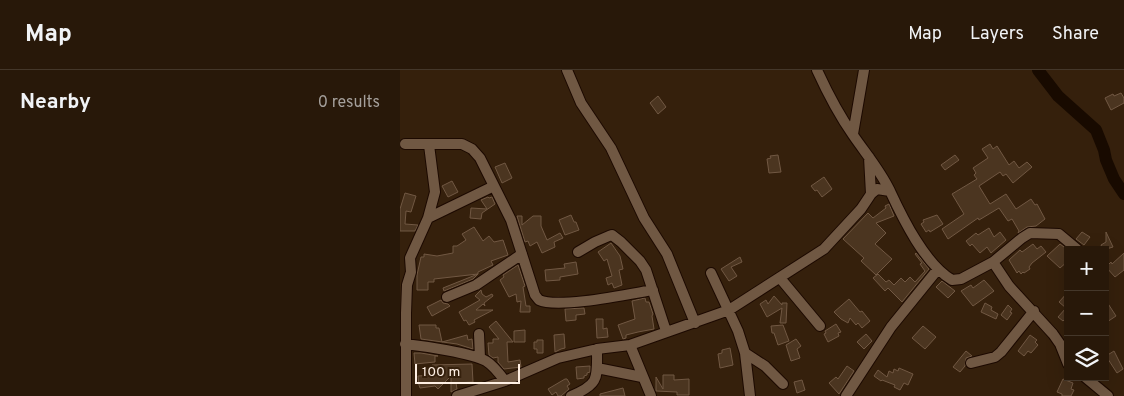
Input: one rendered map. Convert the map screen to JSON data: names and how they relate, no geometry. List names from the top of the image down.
{
  "scale_bar": "100 m",
  "page": {
    "header": "Map",
    "nav": ["Map", "Layers", "Share"],
    "heading": ["Nearby", "0 results"],
    "map_buttons": ["+", "−"],
    "scale": "100 m"
  }
}
